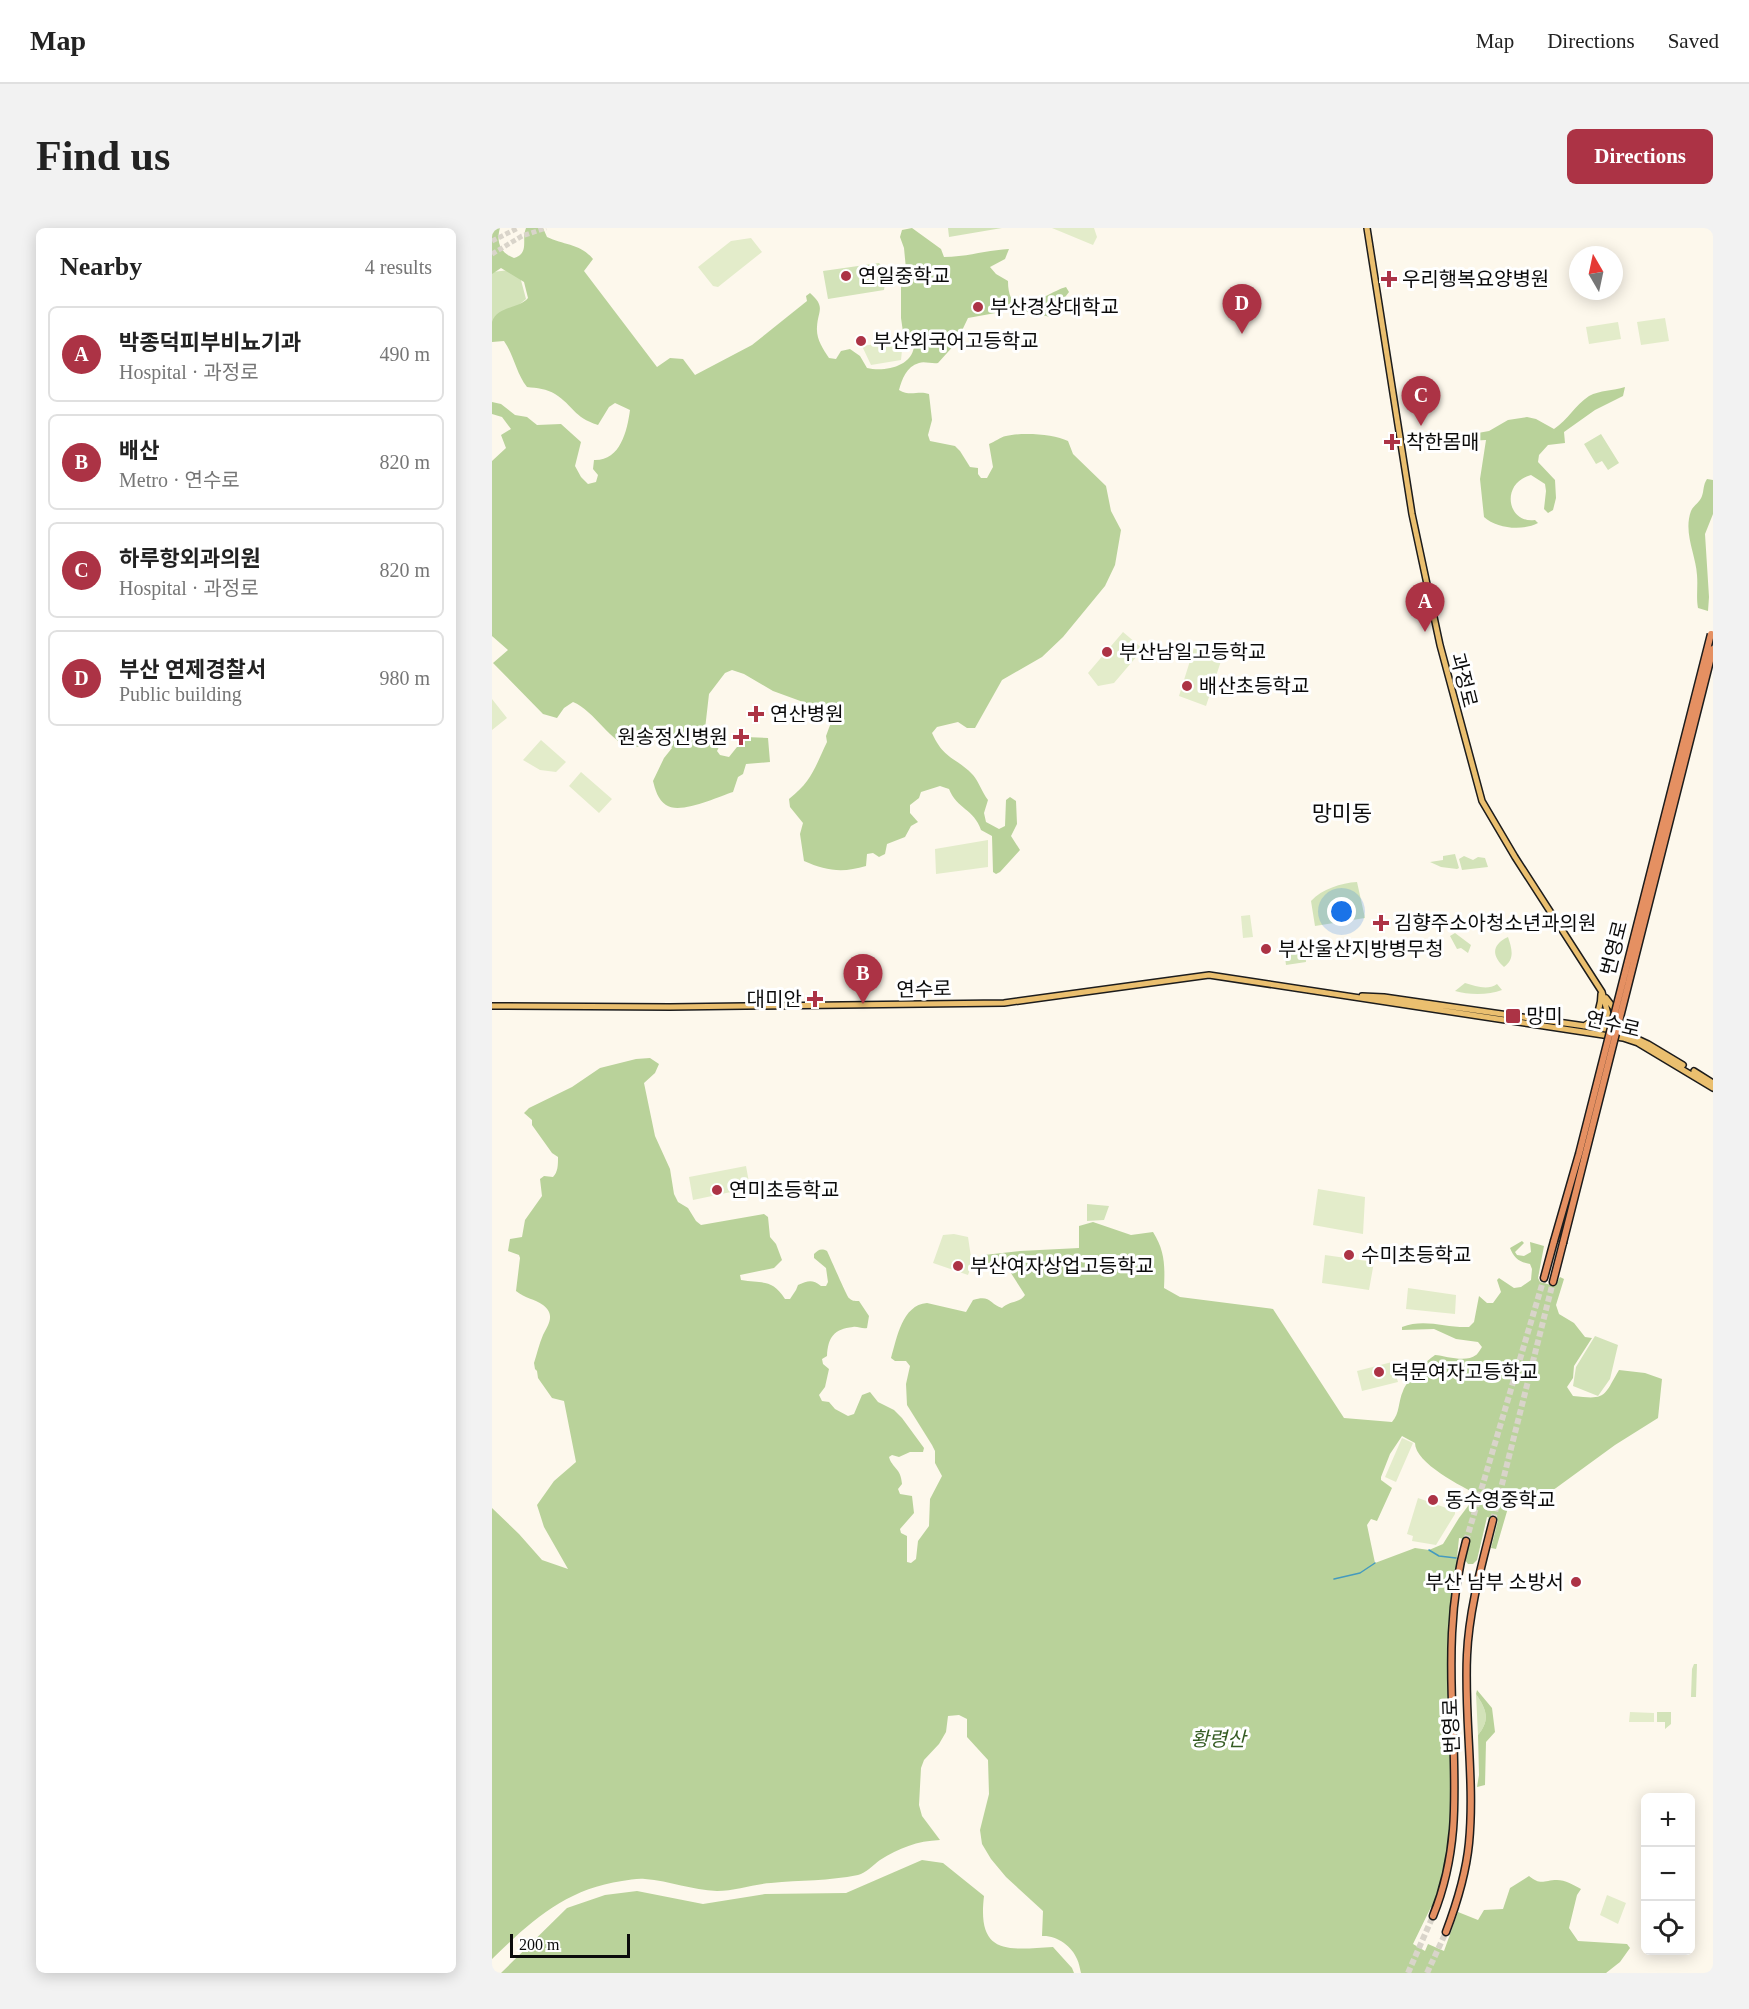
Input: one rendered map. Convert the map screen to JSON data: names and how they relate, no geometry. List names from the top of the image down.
{
  "streets": {
    "highway": ["번영로"],
    "main road": ["과정로", "연수로"]
  },
  "crossings": [
    ["과정로", "연수로"]
  ],
  "districts": ["망미동"],
  "parks": ["황령산"],
  "places": {
    "other": [
      "연일중학교",
      "부산경상대학교",
      "부산외국어고등학교",
      "부산남일고등학교",
      "배산초등학교",
      "부산울산지방병무청",
      "연미초등학교",
      "수미초등학교",
      "부산여자상업고등학교",
      "덕문여자고등학교",
      "동수영중학교",
      "부산 남부 소방서"
    ],
    "health": [
      "우리행복요양병원",
      "착한몸매",
      "연산병원",
      "원송정신병원",
      "김향주소아청소년과의원",
      "대미안"
    ],
    "transit": ["망미"]
  },
  "scale_bar": "200 m",
  "north": "top",
  "page": {
    "header": "Map",
    "nav": ["Map", "Directions", "Saved"],
    "buttons": "Directions",
    "title": "Find us",
    "heading": ["Nearby", "4 results"],
    "pins": [
      "D",
      "C",
      "A",
      "B"
    ],
    "list": [
      {
        "mark": "A",
        "name": "박종덕피부비뇨기과",
        "note": "Hospital · 과정로",
        "value": "490 m"
      },
      {
        "mark": "B",
        "name": "배산",
        "note": "Metro · 연수로",
        "value": "820 m"
      },
      {
        "mark": "C",
        "name": "하루항외과의원",
        "note": "Hospital · 과정로",
        "value": "820 m"
      },
      {
        "mark": "D",
        "name": "부산 연제경찰서",
        "note": "Public building",
        "value": "980 m"
      }
    ],
    "map_buttons": ["+", "−"],
    "scale": "200 m"
  }
}
